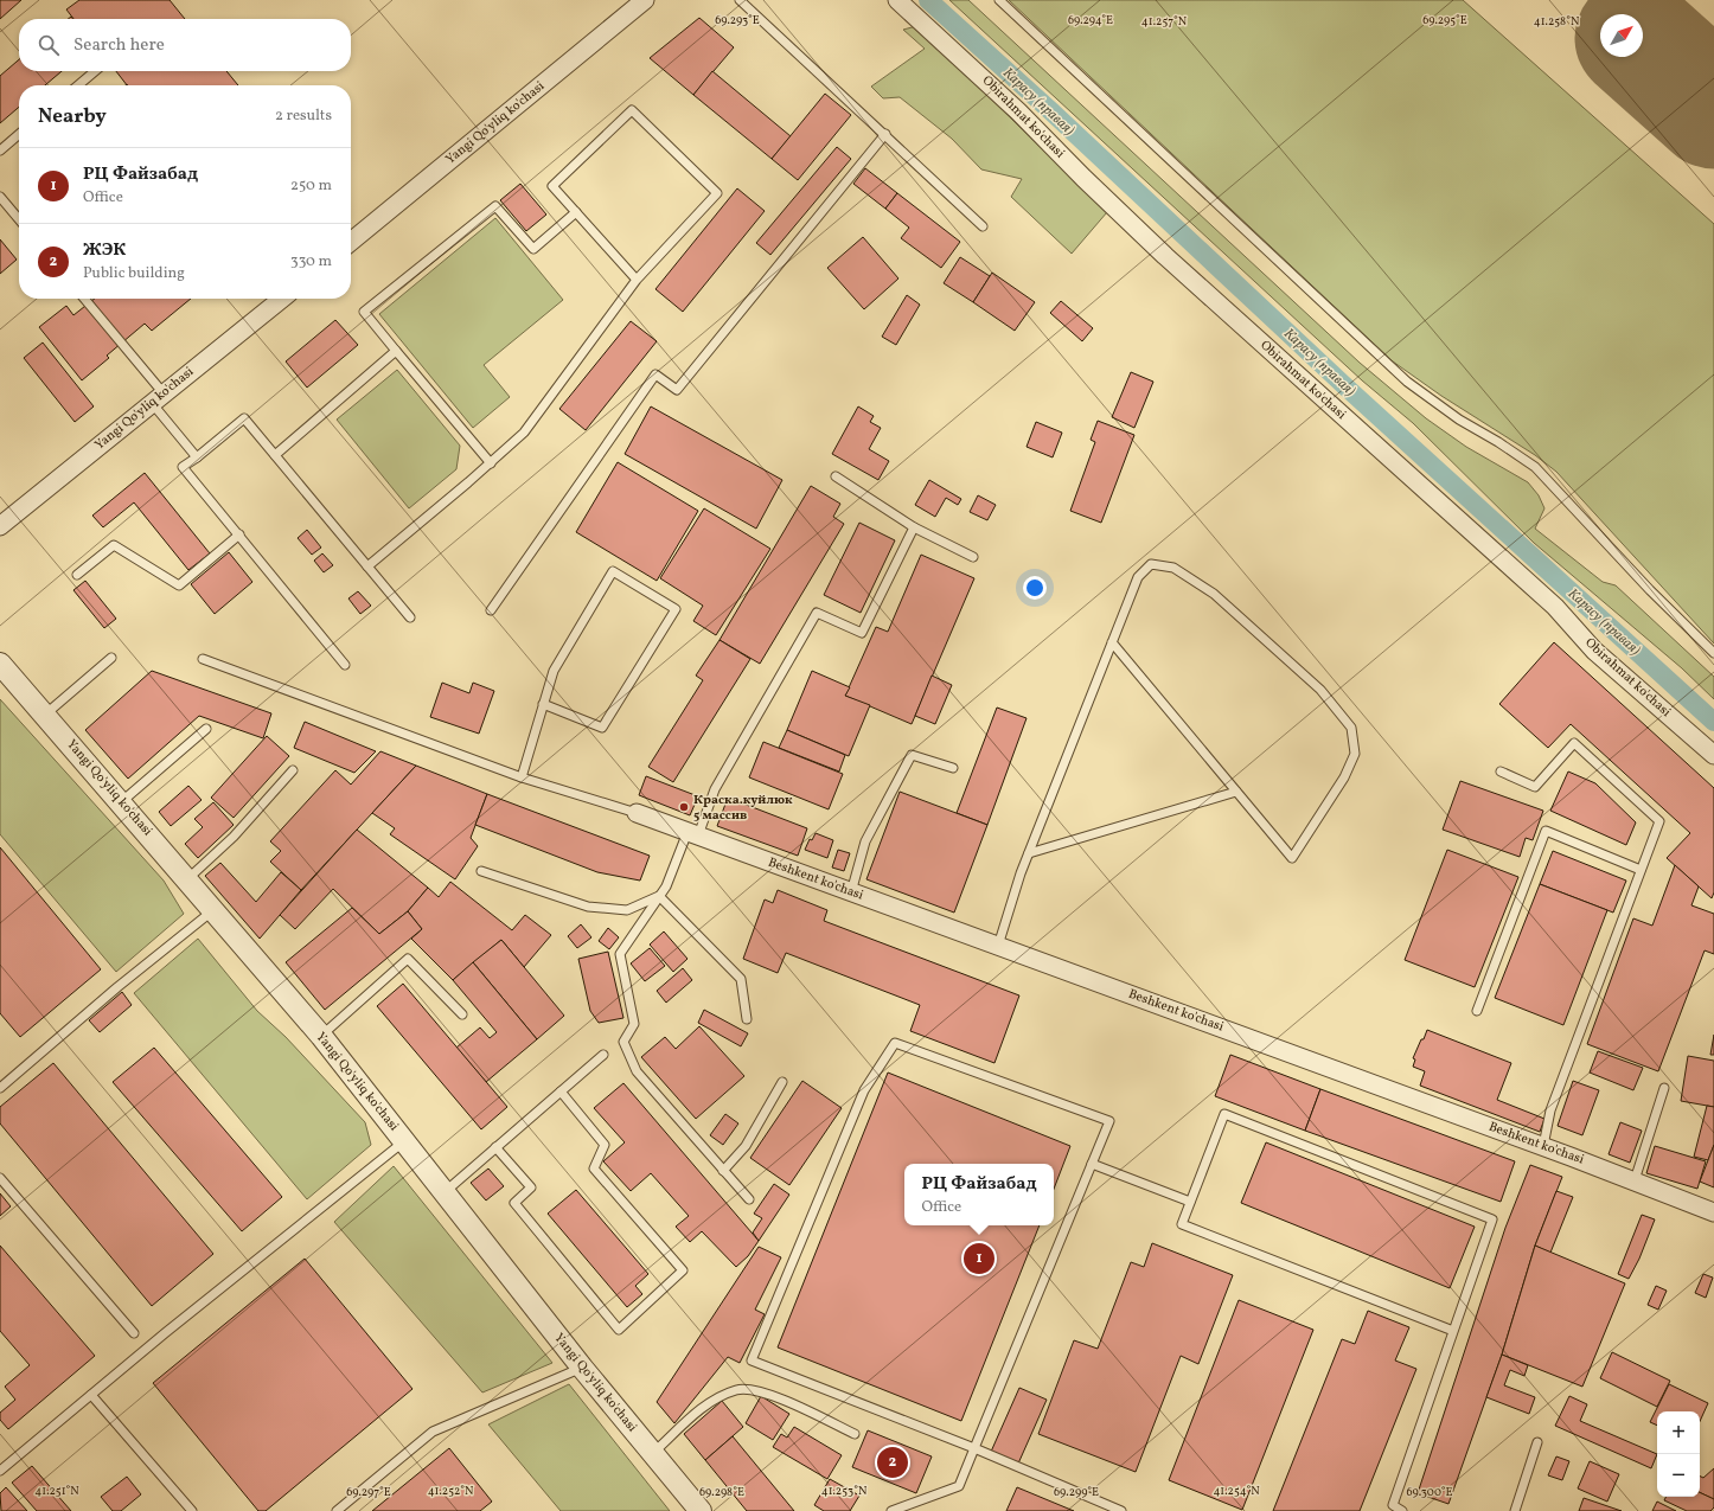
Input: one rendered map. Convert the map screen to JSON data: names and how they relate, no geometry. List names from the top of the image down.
{
  "streets": {
    "street": ["Obirahmat ko'chasi", "Yangi Qo'yliq ko'chasi", "Beshkent ko'chasi"]
  },
  "water": ["Карасу (правая)"],
  "places": ["Краска.куйлюк 5 массив"],
  "north": "top right",
  "page": {
    "search": "Search here",
    "heading": ["Nearby", "2 results"],
    "list": [
      {
        "mark": "1",
        "name": "РЦ Файзабад",
        "note": "Office",
        "value": "250 m"
      },
      {
        "mark": "2",
        "name": "ЖЭК",
        "note": "Public building",
        "value": "330 m"
      }
    ],
    "popup": ["РЦ Файзабад", "Office"],
    "pins": ["1", "2"],
    "map_buttons": ["+", "−"]
  },
  "coordinates": [
    "69.293°E",
    "69.294°E",
    "69.295°E",
    "41.257°N",
    "41.258°N",
    "41.251°N",
    "41.252°N",
    "41.253°N",
    "41.254°N",
    "69.297°E",
    "69.298°E",
    "69.299°E",
    "69.300°E"
  ]
}
